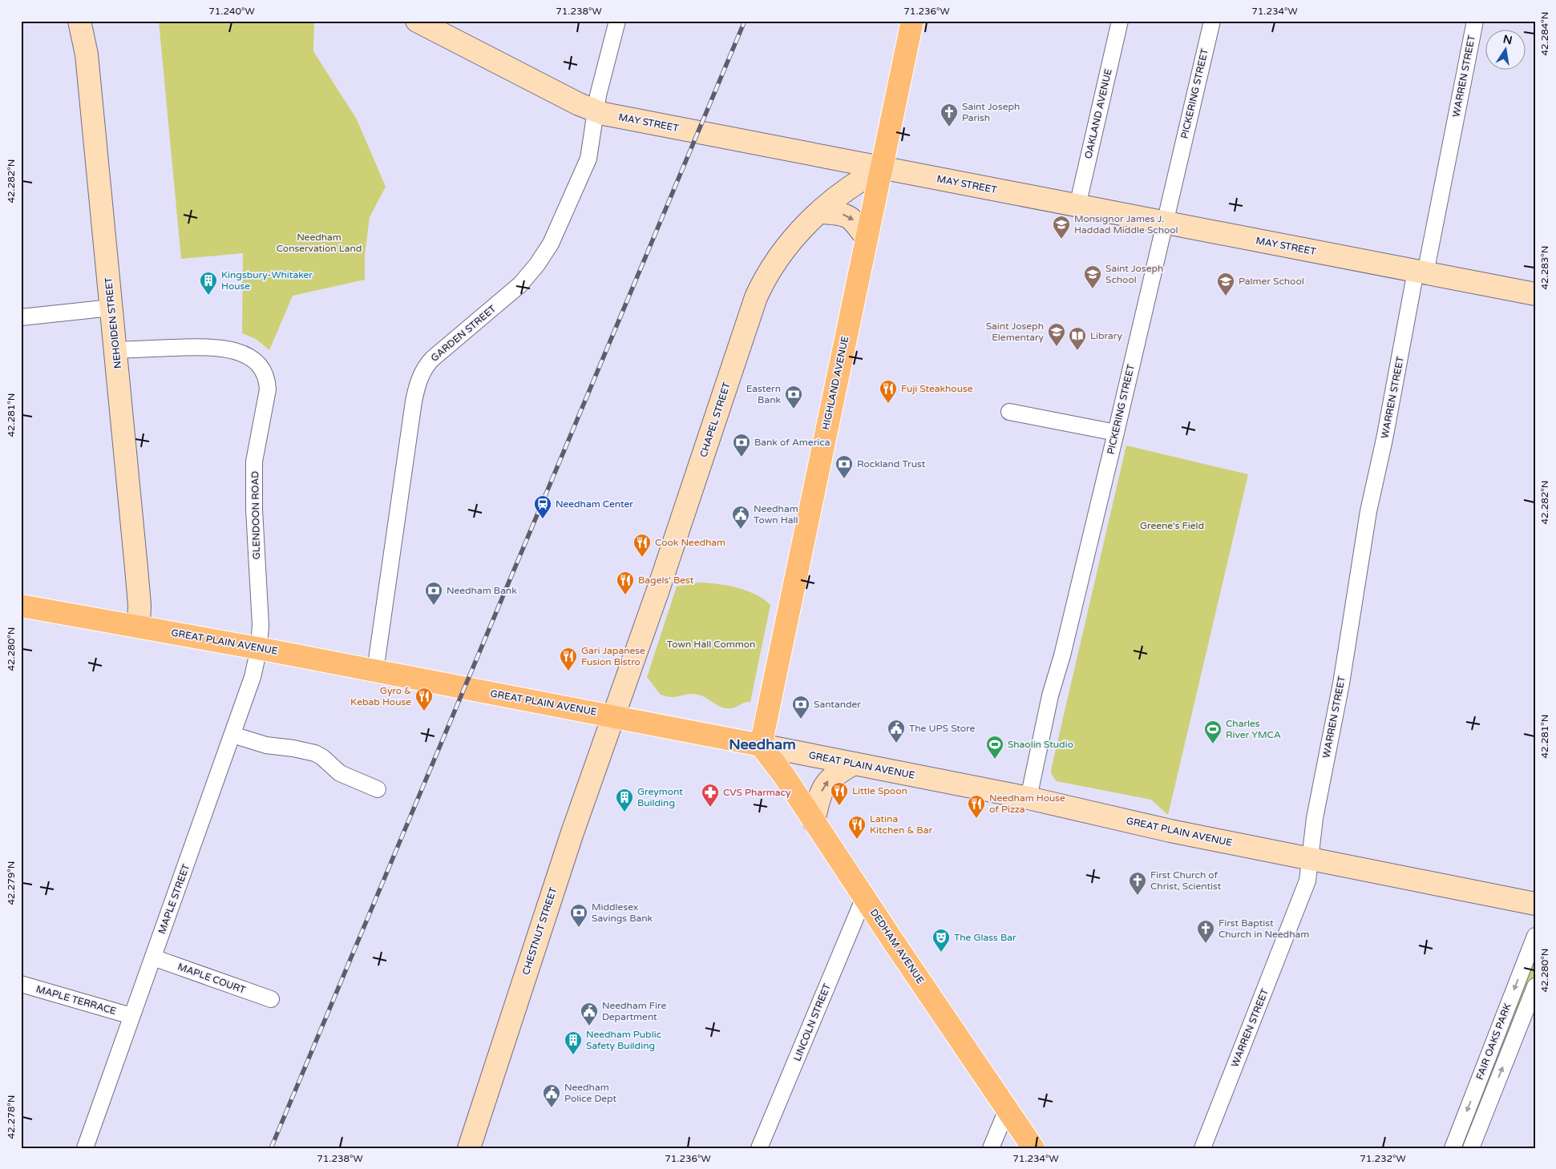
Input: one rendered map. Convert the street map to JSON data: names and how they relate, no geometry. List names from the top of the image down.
{
  "streets": {
    "main road": [
      "MAY STREET",
      "NEHOIDEN STREET",
      "HIGHLAND AVENUE",
      "CHAPEL STREET",
      "GREAT PLAIN AVENUE",
      "CHESTNUT STREET",
      "DEDHAM AVENUE"
    ],
    "street": [
      "WARREN STREET",
      "PICKERING STREET",
      "OAKLAND AVENUE",
      "GARDEN STREET",
      "GLENDOON ROAD",
      "MAPLE STREET",
      "MAPLE COURT",
      "MAPLE TERRACE",
      "LINCOLN STREET",
      "FAIR OAKS PARK"
    ]
  },
  "crossings": [
    ["WARREN STREET", "MAY STREET"],
    ["WARREN STREET", "GREAT PLAIN AVENUE"],
    ["PICKERING STREET", "MAY STREET"],
    ["PICKERING STREET", "GREAT PLAIN AVENUE"],
    ["OAKLAND AVENUE", "MAY STREET"],
    ["MAY STREET", "GARDEN STREET"],
    ["MAY STREET", "HIGHLAND AVENUE"],
    ["MAY STREET", "CHAPEL STREET"],
    ["NEHOIDEN STREET", "GLENDOON ROAD"],
    ["NEHOIDEN STREET", "GREAT PLAIN AVENUE"],
    ["GARDEN STREET", "GREAT PLAIN AVENUE"],
    ["HIGHLAND AVENUE", "CHAPEL STREET"],
    ["HIGHLAND AVENUE", "GREAT PLAIN AVENUE"],
    ["HIGHLAND AVENUE", "DEDHAM AVENUE"],
    ["CHAPEL STREET", "GREAT PLAIN AVENUE"],
    ["CHAPEL STREET", "CHESTNUT STREET"],
    ["GLENDOON ROAD", "GREAT PLAIN AVENUE"],
    ["GLENDOON ROAD", "MAPLE STREET"],
    ["GREAT PLAIN AVENUE", "MAPLE STREET"],
    ["GREAT PLAIN AVENUE", "CHESTNUT STREET"],
    ["GREAT PLAIN AVENUE", "DEDHAM AVENUE"],
    ["MAPLE STREET", "MAPLE COURT"],
    ["MAPLE STREET", "MAPLE TERRACE"],
    ["DEDHAM AVENUE", "LINCOLN STREET"]
  ],
  "districts": ["Needham"],
  "parks": ["Needham Conservation Land", "Greene's Field", "Town Hall Common"],
  "places": {
    "church": ["Saint Joseph Parish", "First Church of Christ, Scientist", "First Baptist Church in Needham"],
    "school or university": [
      "Monsignor James J. Haddad Middle School",
      "Saint Joseph School",
      "Palmer School",
      "Saint Joseph Elementary"
    ],
    "building": ["Kingsbury-Whitaker House", "Greymont Building", "Needham Public Safety Building"],
    "library": ["Library"],
    "restaurant": [
      "Fuji Steakhouse",
      "Cook Needham",
      "Bagels' Best",
      "Gari Japanese Fusion Bistro",
      "Gyro & Kebab House",
      "Little Spoon",
      "Needham House of Pizza",
      "Latina Kitchen & Bar"
    ],
    "bank": [
      "Eastern Bank",
      "Bank of America",
      "Rockland Trust",
      "Needham Bank",
      "Santander",
      "Middlesex Savings Bank"
    ],
    "station": ["Needham Center"],
    "public building": [
      "Needham Town Hall",
      "The UPS Store",
      "Needham Fire Department",
      "Needham Police Dept"
    ],
    "sports": ["Charles River YMCA", "Shaolin Studio"],
    "pharmacy": ["CVS Pharmacy"],
    "theatre": ["The Glass Bar"]
  },
  "north": "top",
  "coordinates": [
    "71.240°W",
    "71.238°W",
    "71.236°W",
    "71.234°W",
    "42.284°N",
    "42.282°N",
    "42.283°N",
    "42.281°N",
    "42.280°N",
    "42.279°N",
    "42.278°N",
    "71.232°W"
  ]
}
